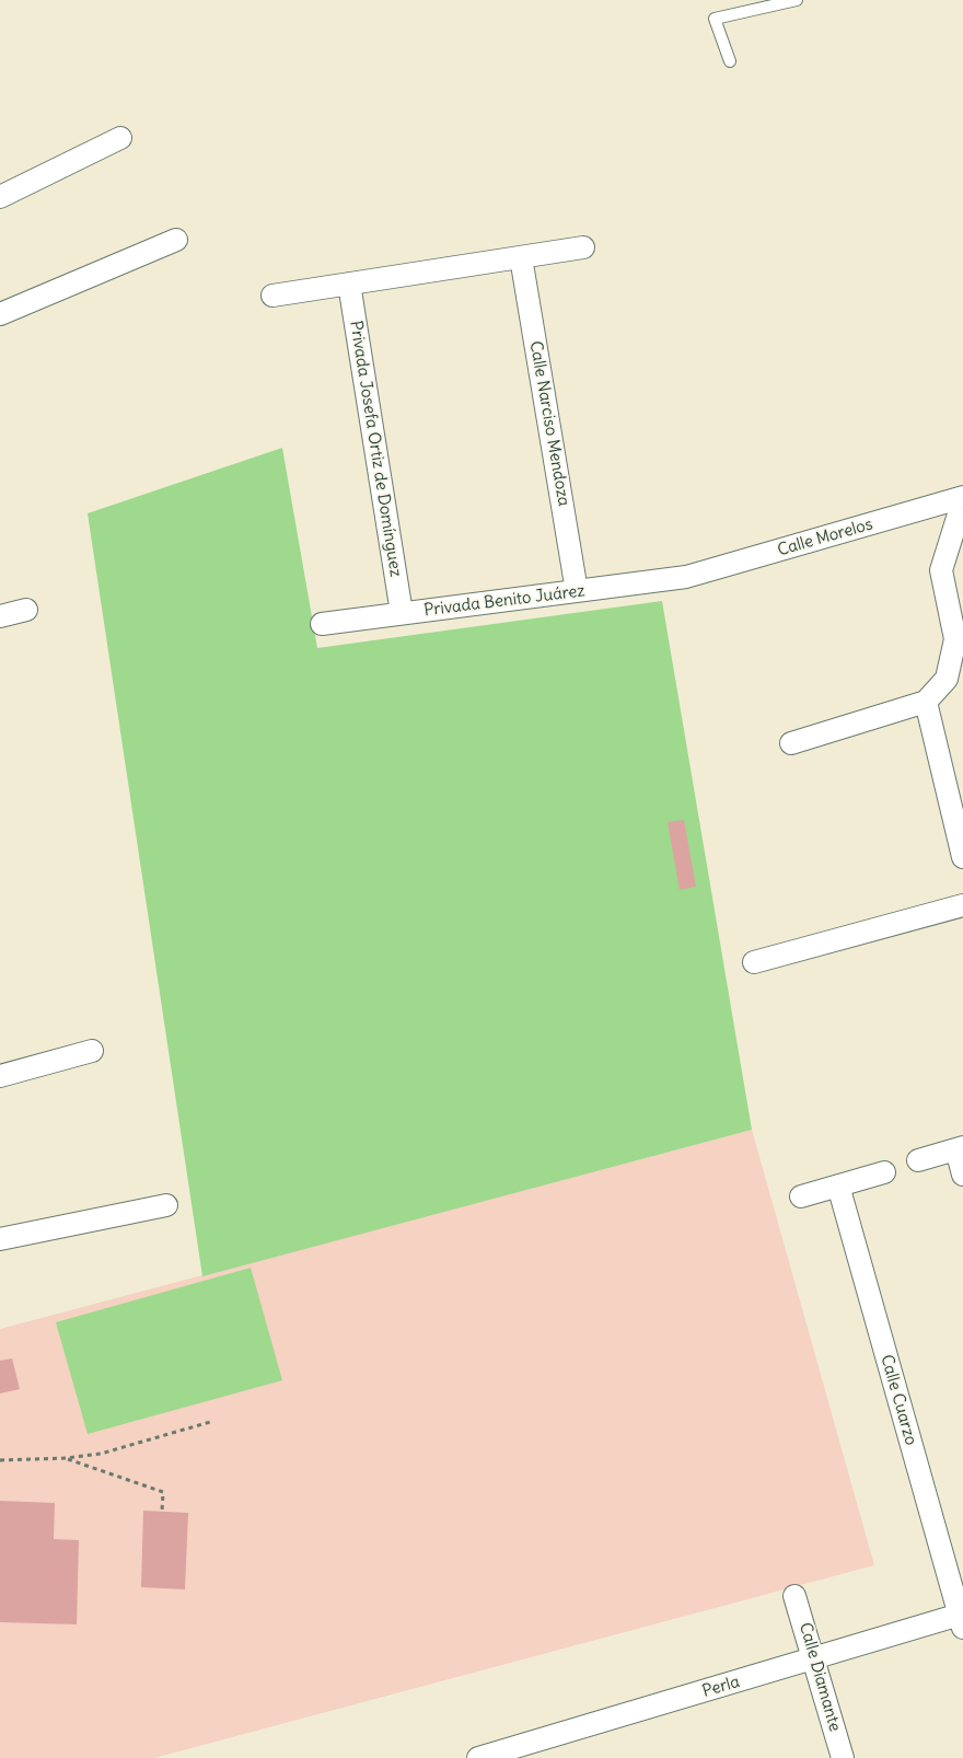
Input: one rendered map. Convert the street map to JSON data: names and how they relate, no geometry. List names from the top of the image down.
{
  "streets": {
    "street": [
      "Calle Narciso Mendoza",
      "Privada Josefa Ortiz de Domínguez",
      "Calle Morelos",
      "Privada Benito Juárez",
      "Calle Cuarzo",
      "Calle Diamante",
      "Perla"
    ]
  },
  "crossings": [
    ["Calle Narciso Mendoza", "Privada Benito Juárez"],
    ["Privada Josefa Ortiz de Domínguez", "Privada Benito Juárez"],
    ["Calle Morelos", "Privada Benito Juárez"],
    ["Calle Cuarzo", "Perla"],
    ["Calle Diamante", "Perla"]
  ]
}
